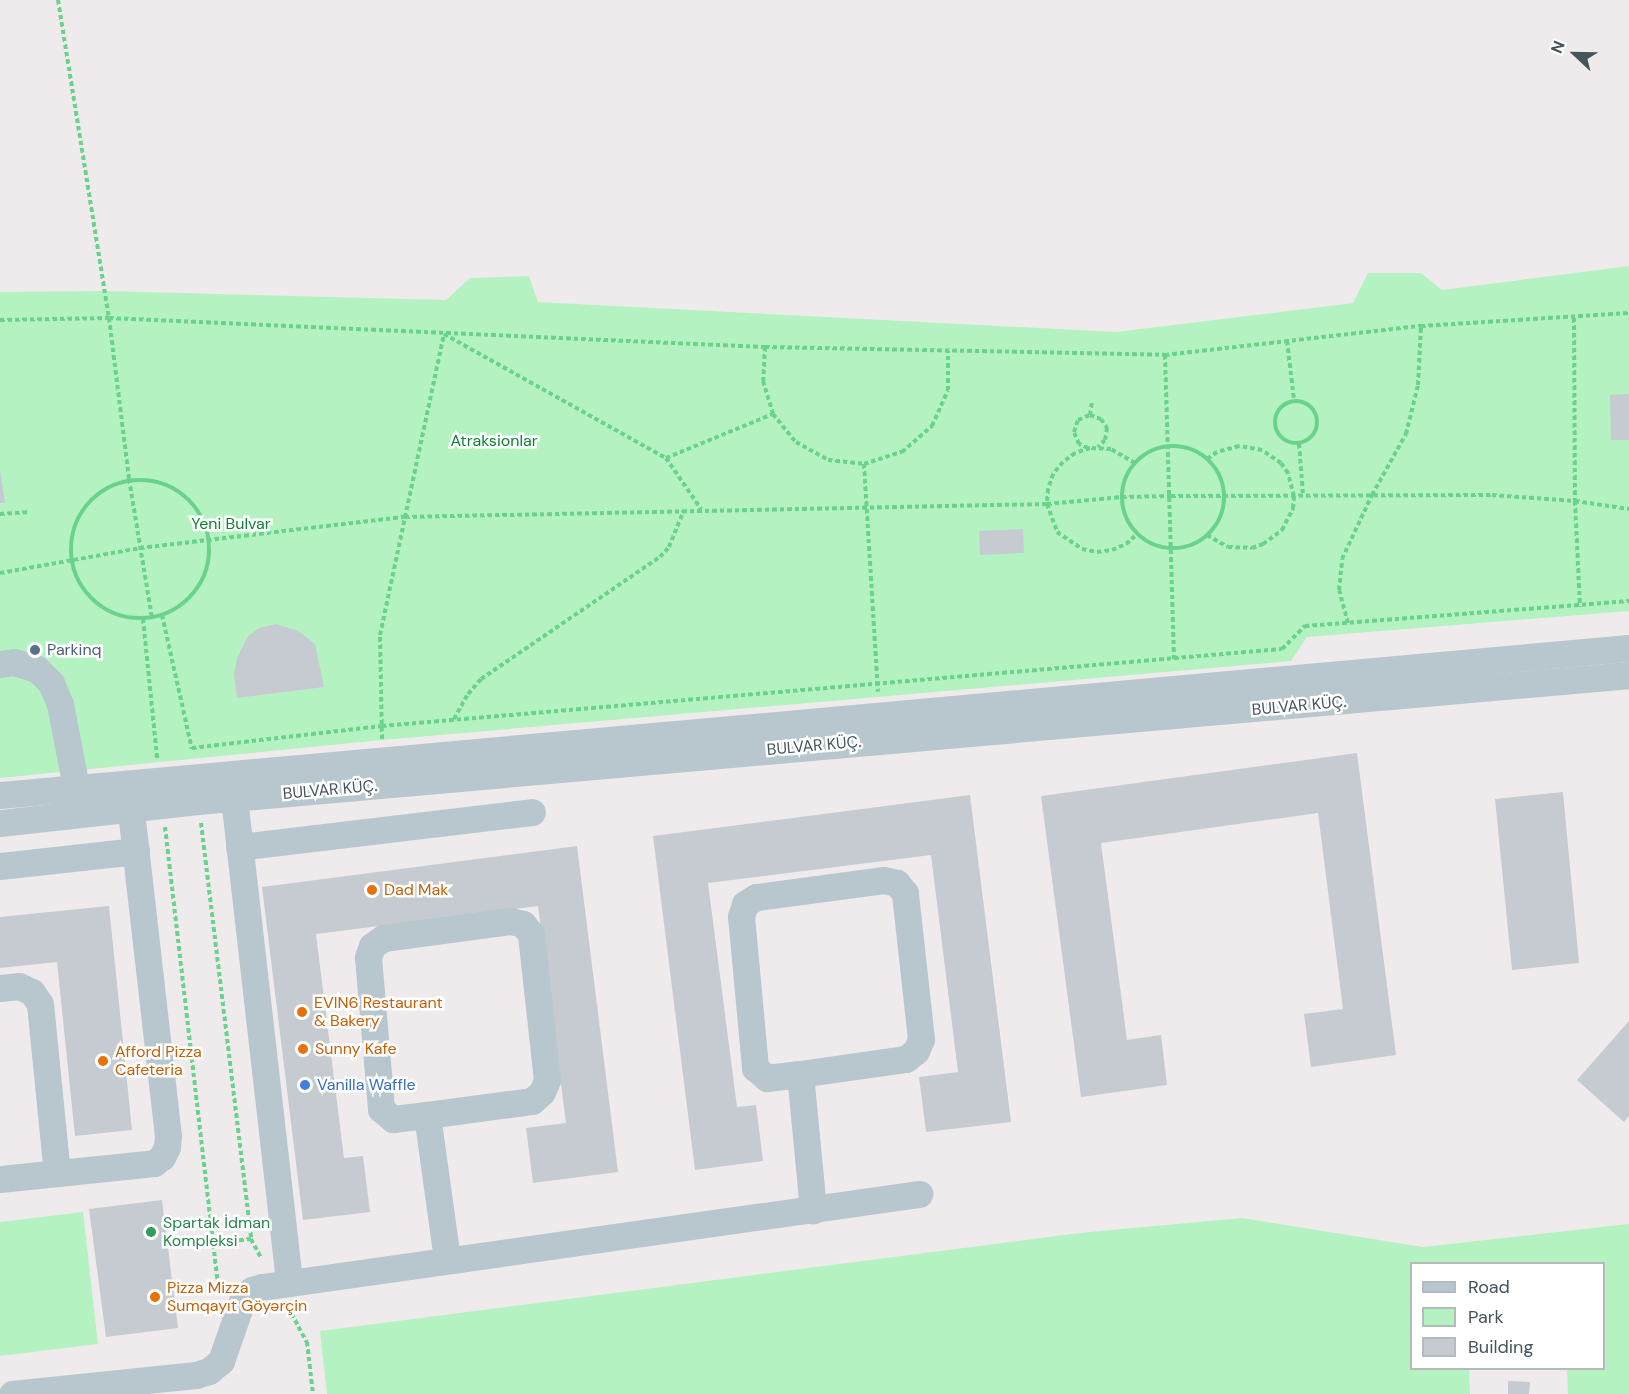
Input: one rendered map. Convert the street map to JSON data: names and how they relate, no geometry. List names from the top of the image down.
{
  "streets": {
    "street": ["BULVAR KÜÇ."]
  },
  "parks": ["Atraksionlar", "Yeni Bulvar"],
  "places": [
    "Parkinq",
    "Dad Mak",
    "EVIN6 Restaurant & Bakery",
    "Sunny Kafe",
    "Afford Pizza Cafeteria",
    "Vanilla Waffle",
    "Spartak İdman Kompleksi",
    "Pizza Mizza Sumqayıt Göyərçin"
  ],
  "legend": ["Road", "Park", "Building"],
  "north": "left"
}
